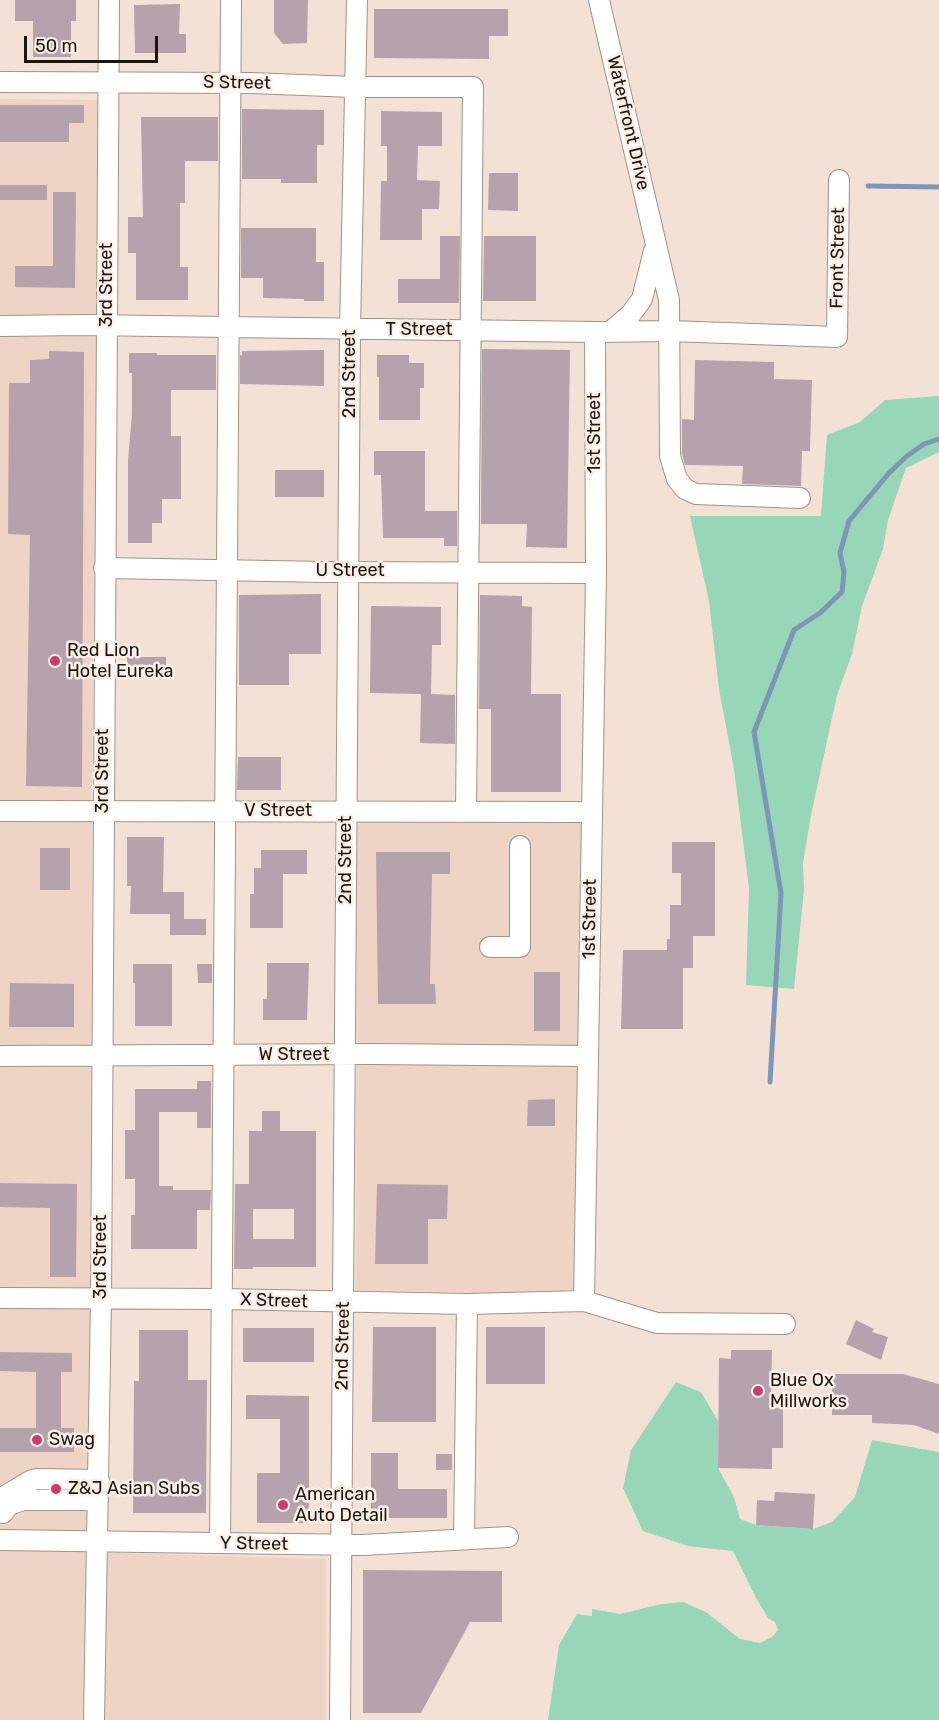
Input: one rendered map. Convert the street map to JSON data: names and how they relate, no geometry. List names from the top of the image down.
{
  "streets": {
    "street": [
      "S Street",
      "Waterfront Drive",
      "Front Street",
      "3rd Street",
      "T Street",
      "2nd Street",
      "1st Street",
      "U Street",
      "V Street",
      "W Street",
      "X Street",
      "Y Street"
    ]
  },
  "crossings": [
    ["S Street", "3rd Street"],
    ["S Street", "T Street"],
    ["S Street", "2nd Street"],
    ["Waterfront Drive", "T Street"],
    ["Waterfront Drive", "1st Street"],
    ["Front Street", "T Street"],
    ["3rd Street", "T Street"],
    ["3rd Street", "U Street"],
    ["3rd Street", "V Street"],
    ["3rd Street", "W Street"],
    ["3rd Street", "X Street"],
    ["3rd Street", "Y Street"],
    ["T Street", "2nd Street"],
    ["T Street", "1st Street"],
    ["2nd Street", "U Street"],
    ["2nd Street", "V Street"],
    ["2nd Street", "W Street"],
    ["2nd Street", "X Street"],
    ["2nd Street", "Y Street"],
    ["1st Street", "U Street"],
    ["1st Street", "V Street"],
    ["1st Street", "W Street"],
    ["1st Street", "X Street"]
  ],
  "places": [
    "Red Lion Hotel Eureka",
    "Blue Ox Millworks",
    "Swag",
    "Z&J Asian Subs",
    "American Auto Detail"
  ],
  "scale_bar": "50 m"
}
